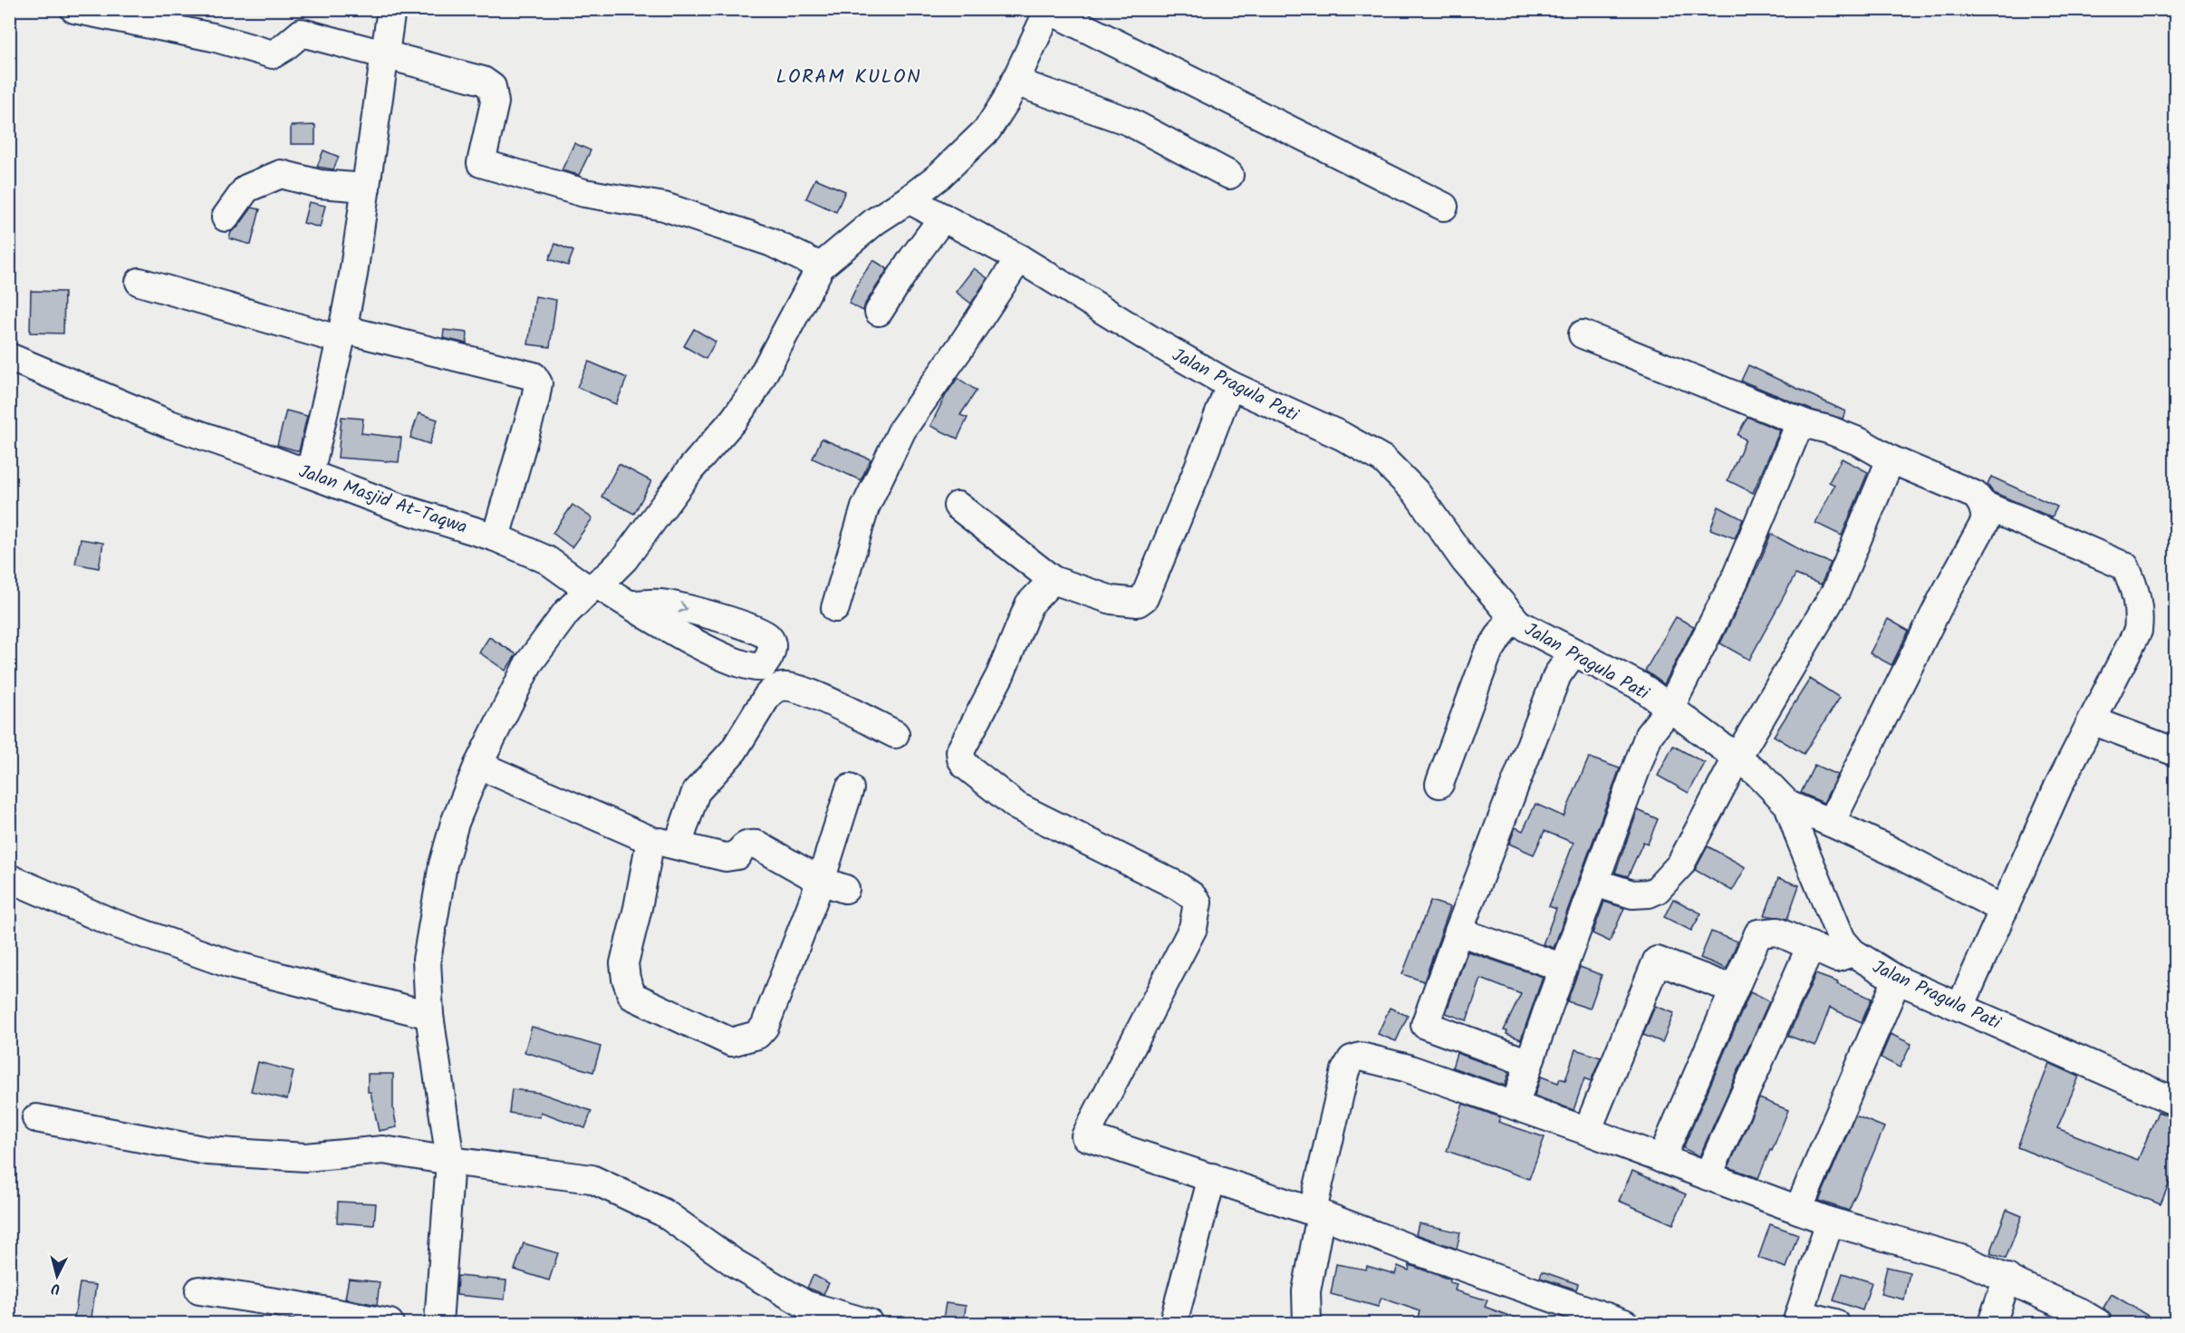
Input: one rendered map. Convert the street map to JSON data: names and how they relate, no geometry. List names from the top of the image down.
{
  "streets": {
    "street": ["Jalan Pragula Pati", "Jalan Masjid At-Taqwa"]
  },
  "districts": ["LORAM KULON"],
  "north": "bottom"
}
